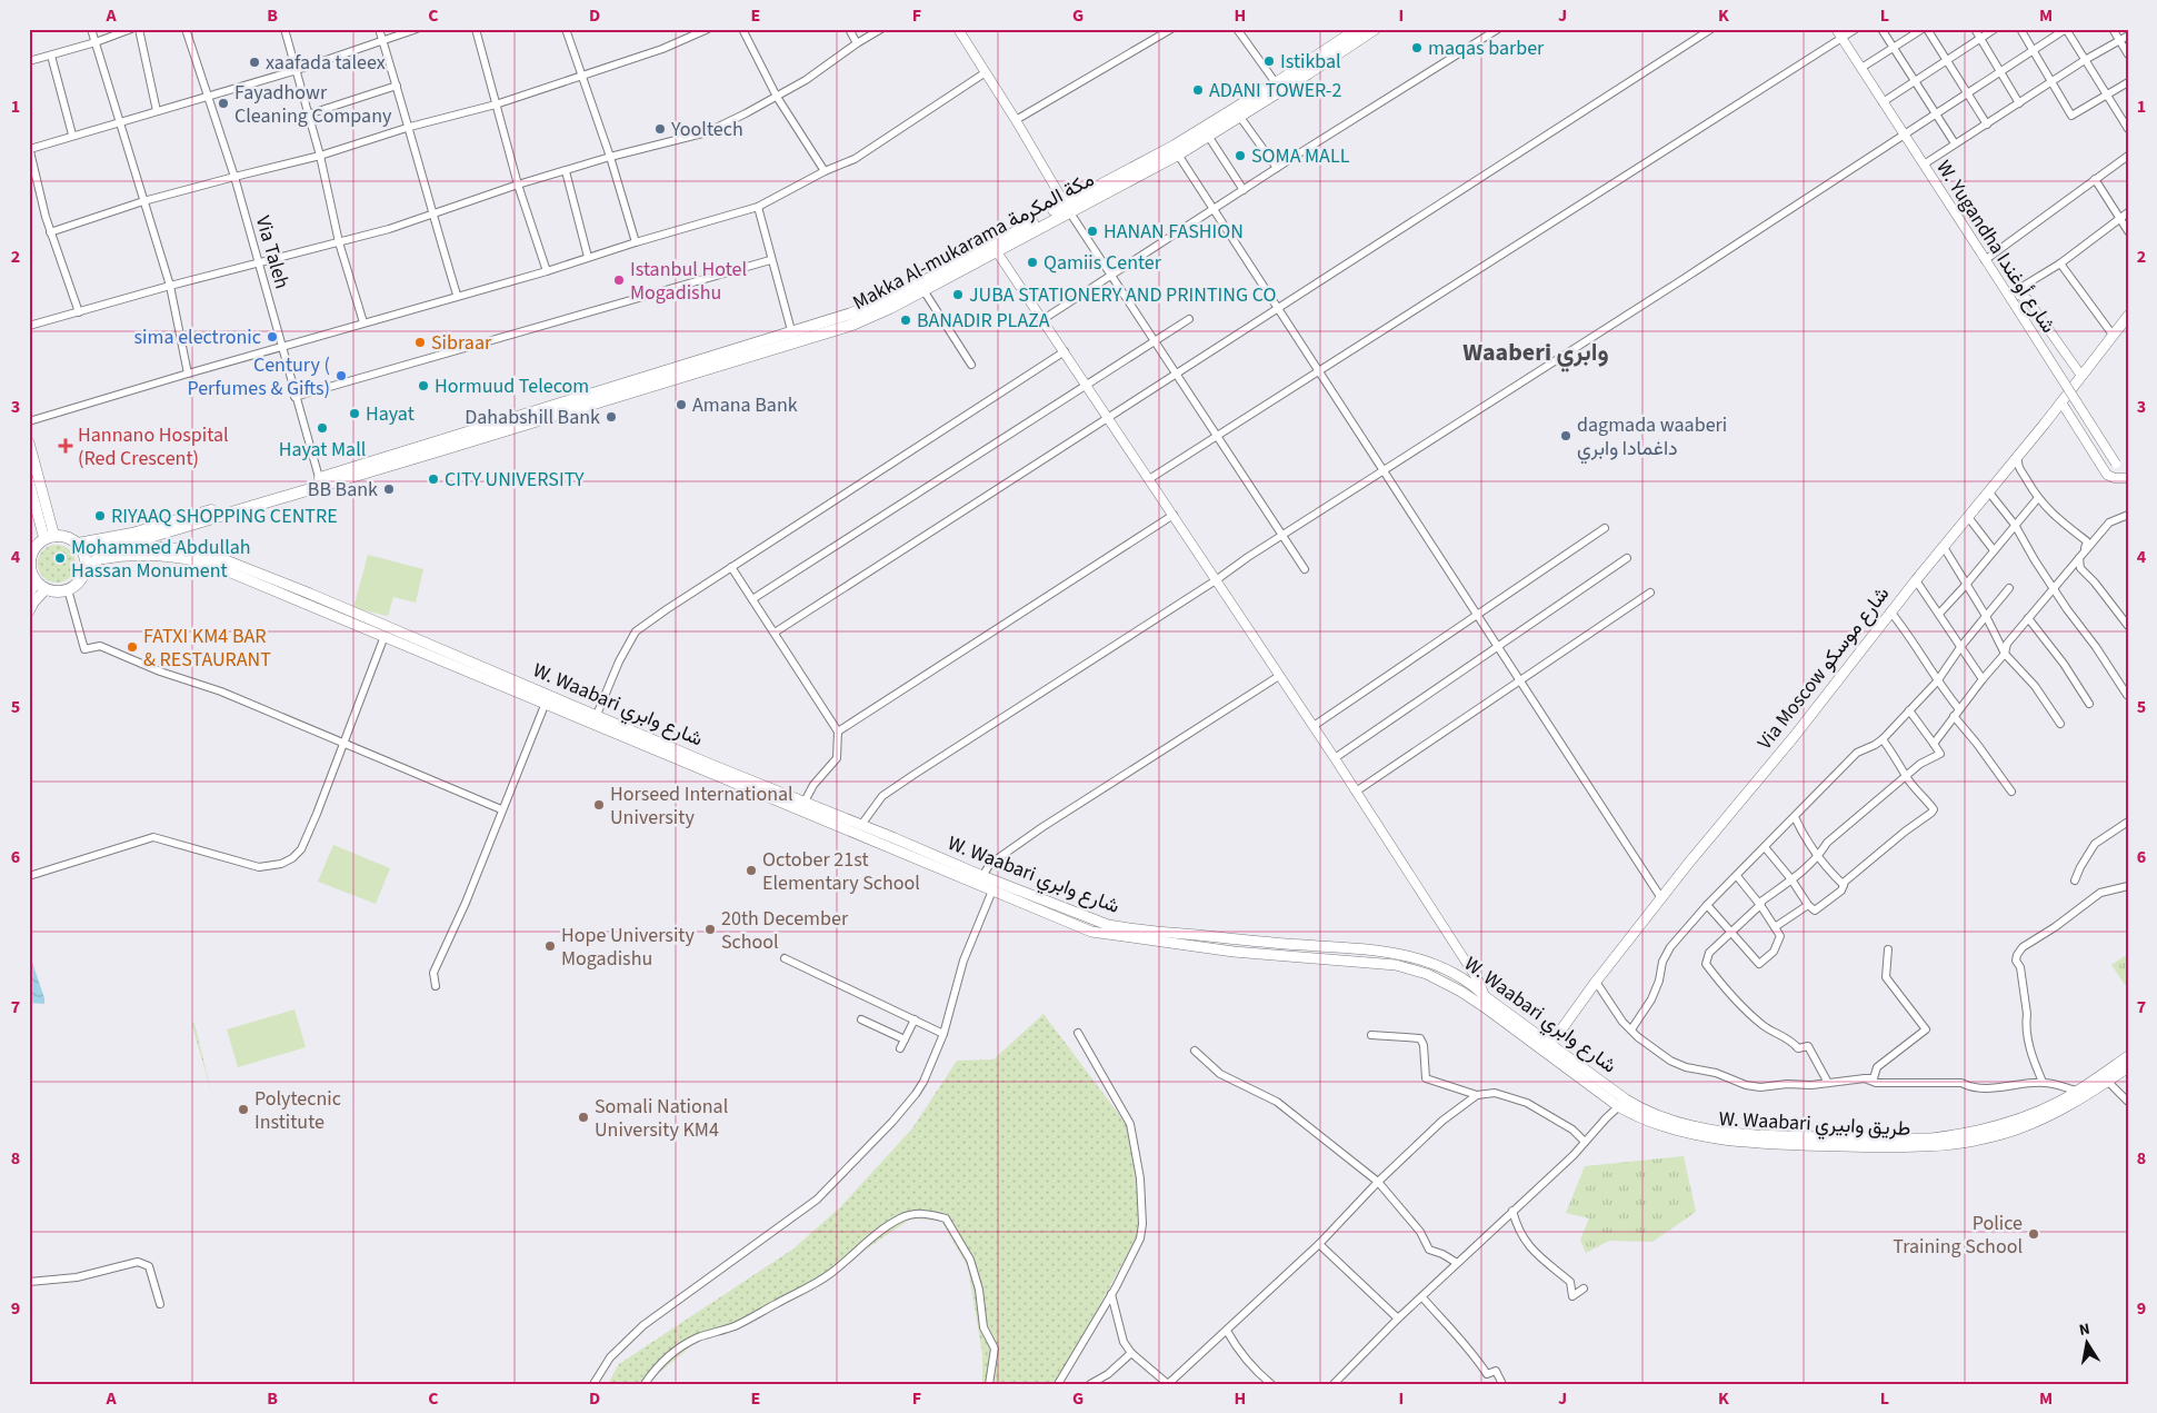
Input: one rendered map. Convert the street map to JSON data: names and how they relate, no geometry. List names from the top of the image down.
{
  "streets": {
    "highway": ["Makka Al-mukarama مكة المكرمة"],
    "main road": ["Via Moscow شارع موسكو", "W. Waabari شارع وابري", "W. Waabari طريق وابيري"],
    "street": ["W. Yugandha شارع أوغندا", "Via Taleh"]
  },
  "crossings": [
    ["Makka Al-mukarama مكة المكرمة", "Via Taleh"],
    ["Makka Al-mukarama مكة المكرمة", "W. Waabari شارع وابري"],
    ["Via Moscow شارع موسكو", "W. Waabari شارع وابري"],
    ["W. Waabari شارع وابري", "W. Waabari طريق وابيري"]
  ],
  "districts": ["Waaberi وابري"],
  "places": {
    "other": [
      "maqas barber",
      "Istikbal",
      "xaafada taleex",
      "ADANI TOWER-2",
      "Fayadhowr Cleaning Company",
      "Yooltech",
      "SOMA MALL",
      "HANAN FASHION",
      "Qamiis Center",
      "Istanbul Hotel Mogadishu",
      "JUBA STATIONERY AND PRINTING CO",
      "BANADIR PLAZA",
      "sima electronic",
      "Sibraar",
      "Century ( Perfumes & Gifts)",
      "Hormuud Telecom",
      "Amana Bank",
      "Hayat",
      "Dahabshill Bank",
      "Hayat Mall",
      "dagmada waaberi داغمادا وابري",
      "CITY UNIVERSITY",
      "BB Bank",
      "RIYAAQ SHOPPING CENTRE",
      "Mohammed Abdullah Hassan Monument",
      "FATXI KM4 BAR & RESTAURANT",
      "Horseed International University",
      "October 21st Elementary School",
      "20th December School",
      "Hope University Mogadishu",
      "Polytecnic Institute",
      "Somali National University KM4",
      "Police Training School"
    ],
    "health": ["Hannano Hospital (Red Crescent)"]
  },
  "north": "top",
  "grid": {
    "columns": [
      "A",
      "B",
      "C",
      "D",
      "E",
      "F",
      "G",
      "H",
      "I",
      "J",
      "K",
      "L",
      "M"
    ],
    "rows": [
      "1",
      "2",
      "3",
      "4",
      "5",
      "6",
      "7",
      "8",
      "9"
    ]
  }
}
